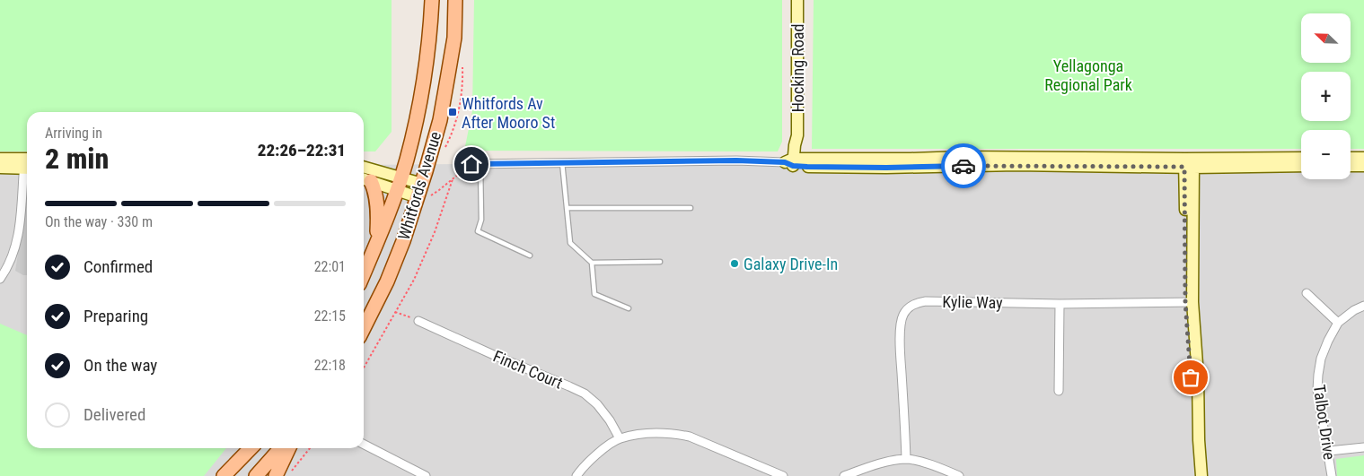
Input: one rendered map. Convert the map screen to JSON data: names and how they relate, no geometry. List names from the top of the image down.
{
  "streets": {
    "main road": ["Whitfords Avenue"],
    "street": [
      "Hocking Road",
      "Kylie Way",
      "Finch Court",
      "Talbot Drive"
    ]
  },
  "parks": ["Yellagonga Regional Park"],
  "places": {
    "transit": ["Whitfords Av After Mooro St"],
    "other": ["Galaxy Drive-In"]
  },
  "north": "top left",
  "page": {
    "map_buttons": ["+", "−"],
    "heading": ["2 min", "Arriving in", "22:26–22:31"],
    "bar": "On the way · 330 m",
    "list": [
      ["Confirmed", "22:01"],
      ["Preparing", "22:15"],
      ["On the way", "22:18"],
      "Delivered"
    ]
  }
}
